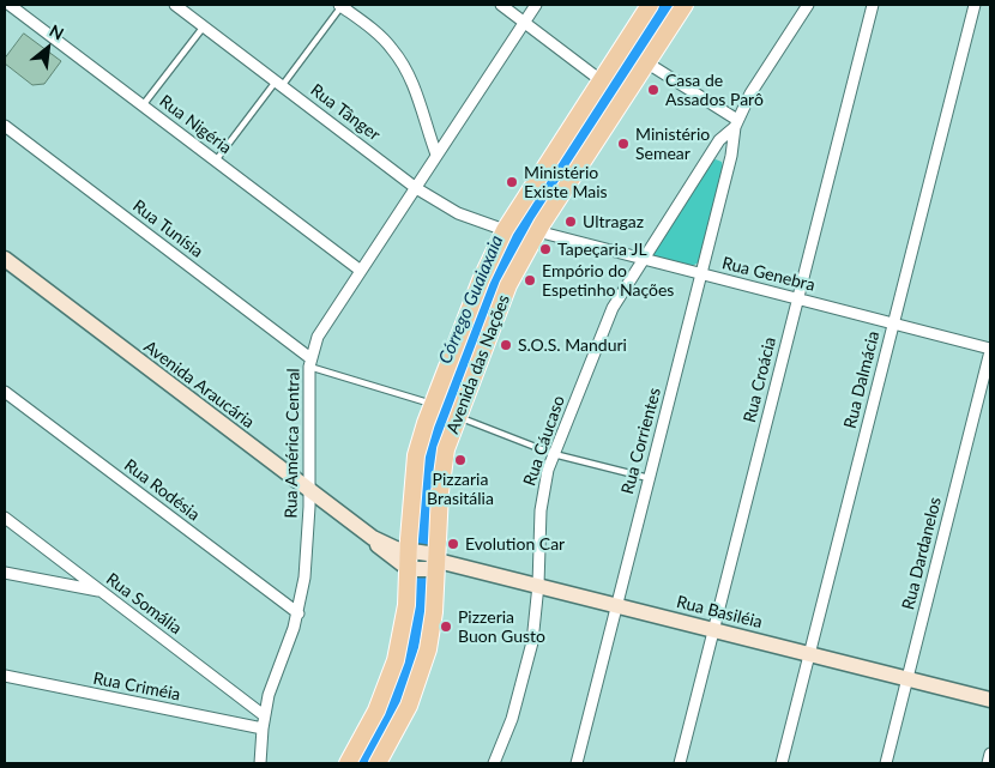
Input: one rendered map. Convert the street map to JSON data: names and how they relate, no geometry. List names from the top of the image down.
{
  "streets": {
    "main road": ["Avenida das Nações"],
    "street": [
      "Rua Tânger",
      "Rua Nigéria",
      "Rua Tunísia",
      "Rua Genebra",
      "Rua Croácia",
      "Rua Dalmácia",
      "Avenida Araucária",
      "Rua Cáucaso",
      "Rua Corrientes",
      "Rua América Central",
      "Rua Rodésia",
      "Rua Dardanelos",
      "Rua Somália",
      "Rua Basiléia",
      "Rua Criméia"
    ]
  },
  "crossings": [
    ["Rua Tânger", "Avenida das Nações"],
    ["Rua Tânger", "Rua América Central"],
    ["Rua Nigéria", "Rua América Central"],
    ["Rua Tunísia", "Rua América Central"],
    ["Rua Genebra", "Avenida das Nações"],
    ["Rua Genebra", "Rua Croácia"],
    ["Rua Genebra", "Rua Dalmácia"],
    ["Rua Genebra", "Rua Cáucaso"],
    ["Rua Genebra", "Rua Corrientes"],
    ["Rua Genebra", "Rua Dardanelos"],
    ["Avenida das Nações", "Avenida Araucária"],
    ["Avenida das Nações", "Rua Basiléia"],
    ["Rua Croácia", "Rua Basiléia"],
    ["Rua Dalmácia", "Rua Basiléia"],
    ["Avenida Araucária", "Rua América Central"],
    ["Avenida Araucária", "Rua Basiléia"],
    ["Rua Cáucaso", "Rua Corrientes"],
    ["Rua Cáucaso", "Rua Basiléia"],
    ["Rua Corrientes", "Rua Basiléia"],
    ["Rua América Central", "Rua Rodésia"],
    ["Rua América Central", "Rua Somália"],
    ["Rua América Central", "Rua Criméia"],
    ["Rua Dardanelos", "Rua Basiléia"]
  ],
  "water": ["Córrego Guaiaxaia"],
  "places": [
    "Casa de Assados Parô",
    "Ministério Semear",
    "Ministério Existe Mais",
    "Ultragaz",
    "Tapeçaria JL",
    "Empório do Espetinho Nações",
    "S.O.S. Manduri",
    "Pizzaria Brasitália",
    "Evolution Car",
    "Pizzeria Buon Gusto"
  ],
  "north": "top right"
}
